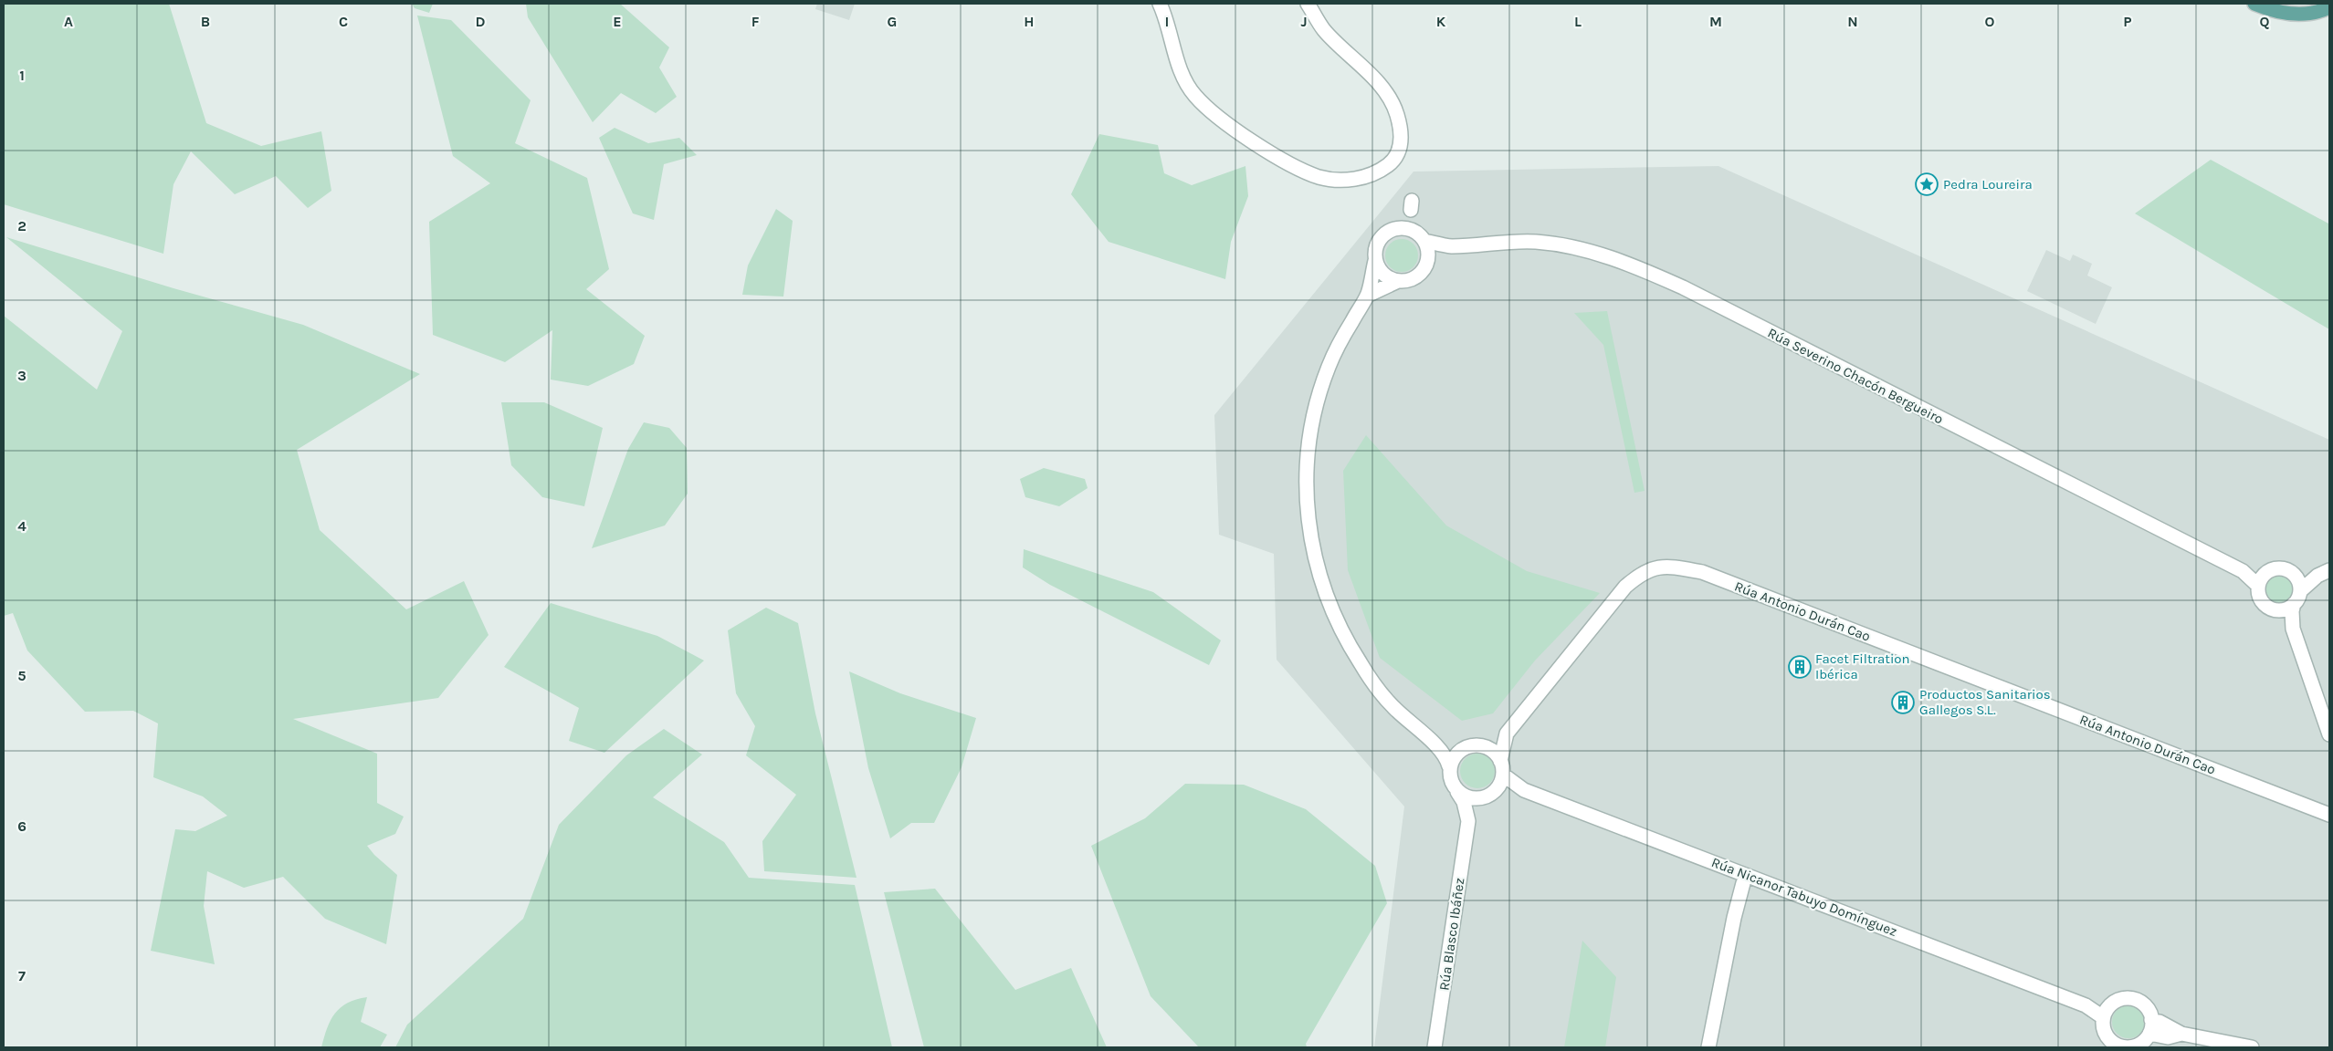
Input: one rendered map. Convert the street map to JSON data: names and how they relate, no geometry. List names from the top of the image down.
{
  "streets": {
    "street": [
      "Rúa Severino Chacón Bergueiro",
      "Rúa Antonio Durán Cao",
      "Rúa Nicanor Tabuyo Domínguez",
      "Rúa Blasco Ibáñez"
    ]
  },
  "crossings": [
    ["Rúa Antonio Durán Cao", "Rúa Nicanor Tabuyo Domínguez"],
    ["Rúa Antonio Durán Cao", "Rúa Blasco Ibáñez"],
    ["Rúa Nicanor Tabuyo Domínguez", "Rúa Blasco Ibáñez"]
  ],
  "places": {
    "place": ["Pedra Loureira"],
    "building": ["Facet Filtration Ibérica", "Productos Sanitarios Gallegos S.L."]
  },
  "grid": {
    "columns": [
      "A",
      "B",
      "C",
      "D",
      "E",
      "F",
      "G",
      "H",
      "I",
      "J",
      "K",
      "L",
      "M",
      "N",
      "O",
      "P",
      "Q"
    ],
    "rows": [
      "1",
      "2",
      "3",
      "4",
      "5",
      "6",
      "7"
    ]
  }
}
